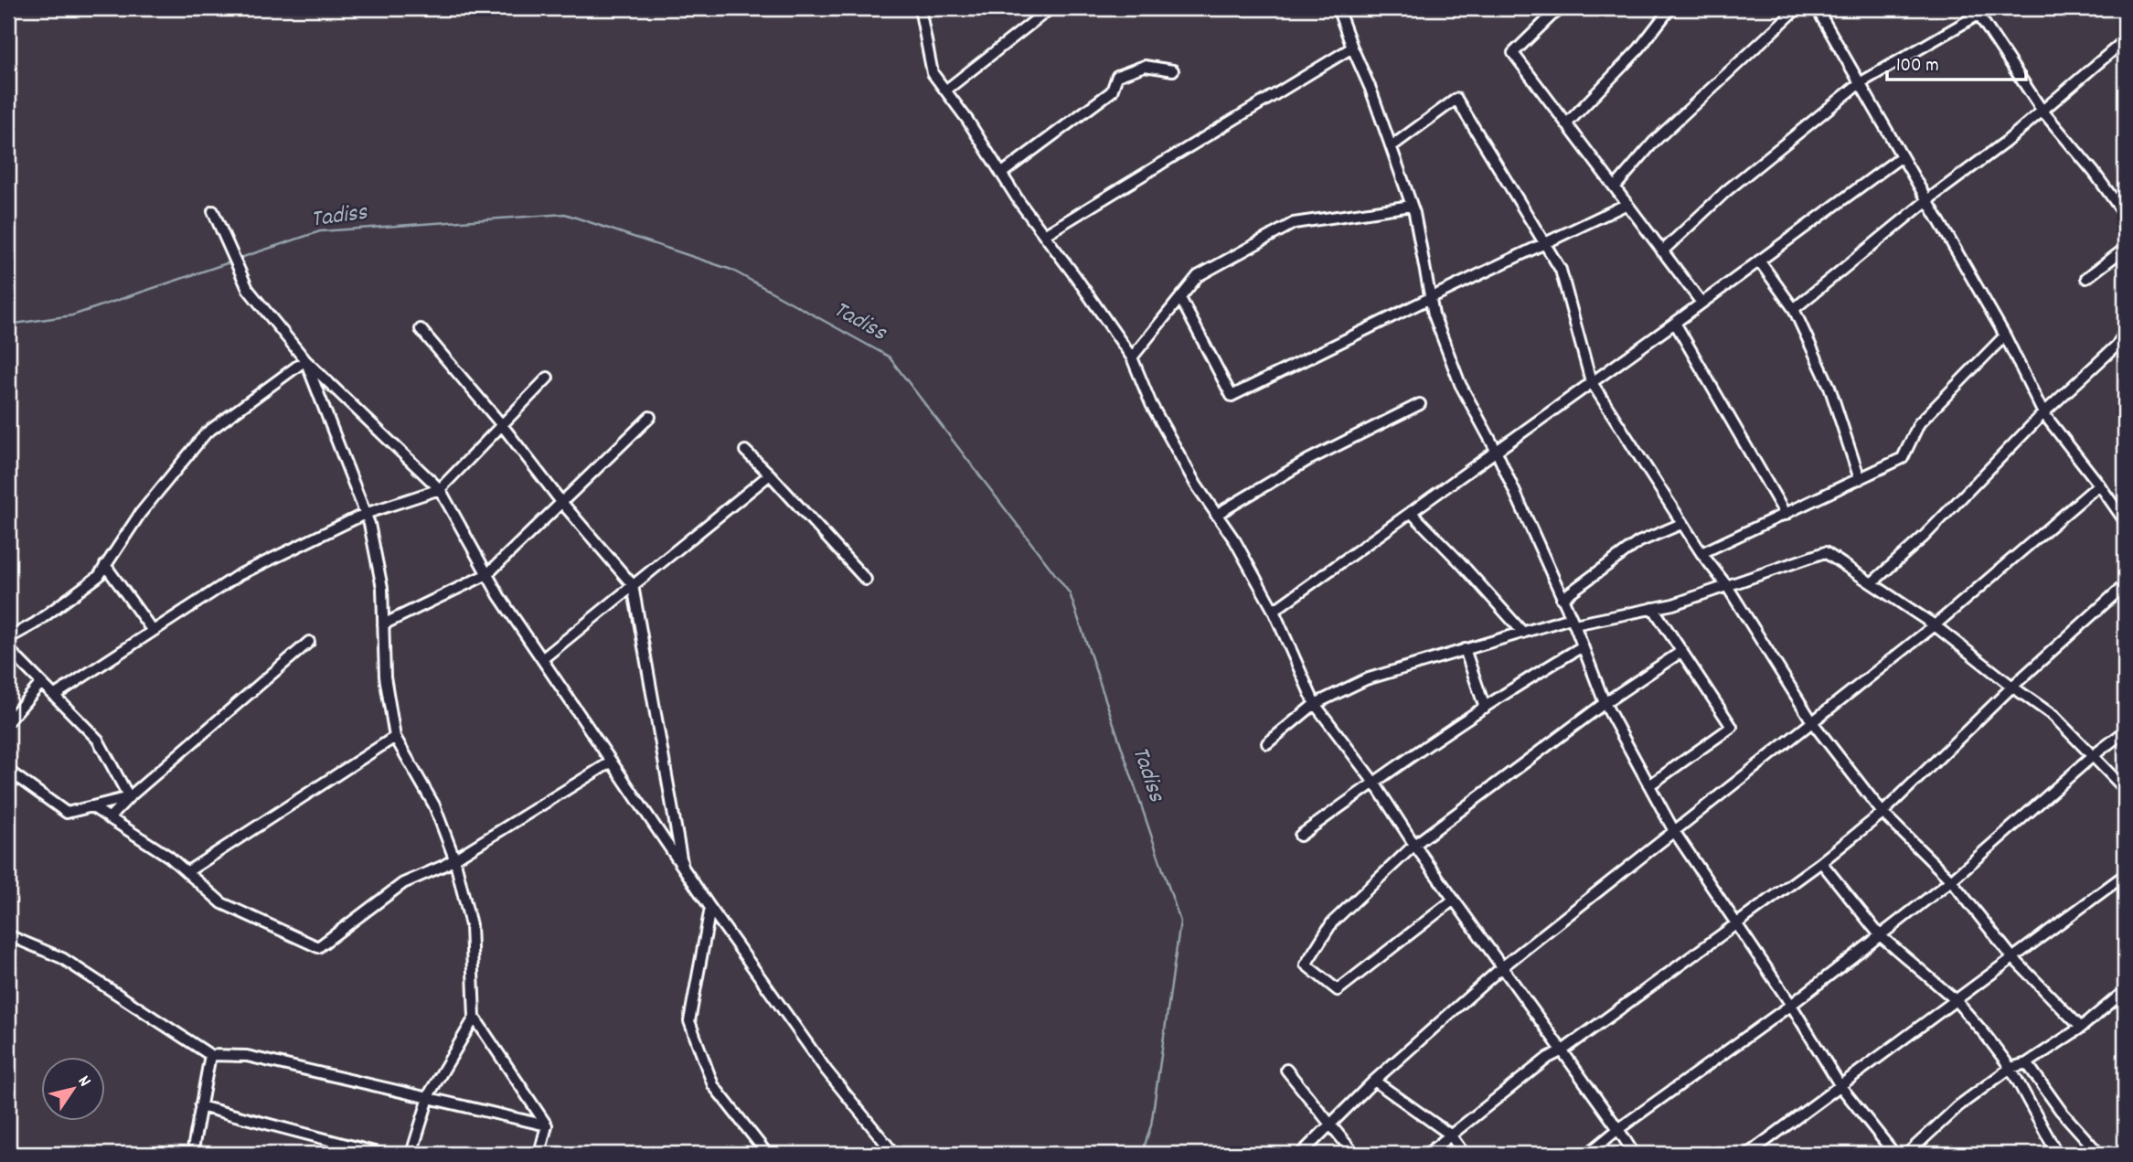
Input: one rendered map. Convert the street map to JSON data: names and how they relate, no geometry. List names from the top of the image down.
{
  "water": ["Tadiss"],
  "scale_bar": "100 m",
  "north": "top right"
}
